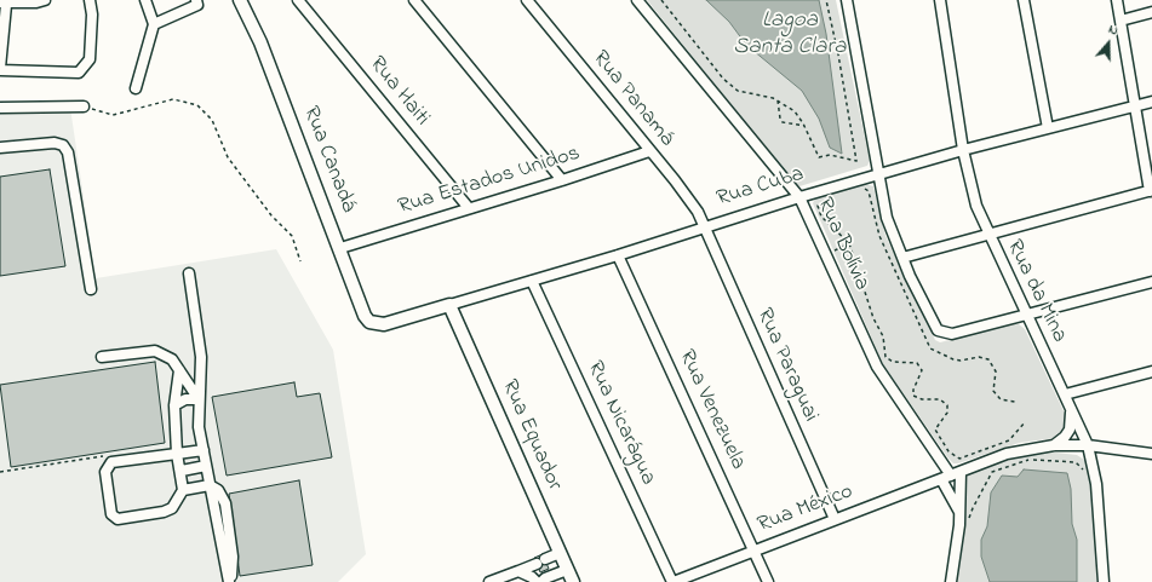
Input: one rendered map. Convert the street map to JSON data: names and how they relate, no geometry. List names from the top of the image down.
{
  "streets": {
    "main road": ["Rua Canadá", "Rua Cuba", "Rua Equador"],
    "street": [
      "Rua Haiti",
      "Rua Panamá",
      "Rua Estados Unidos",
      "Rua Bolívia",
      "Rua da Mina",
      "Rua Paraguai",
      "Rua Venezuela",
      "Rua Nicarágua",
      "Rua México"
    ]
  },
  "crossings": [
    ["Rua Haiti", "Rua Estados Unidos"],
    ["Rua Panamá", "Rua Estados Unidos"],
    ["Rua Panamá", "Rua Cuba"],
    ["Rua Panamá", "Rua Paraguai"],
    ["Rua Canadá", "Rua Estados Unidos"],
    ["Rua Canadá", "Rua Cuba"],
    ["Rua Cuba", "Rua Bolívia"],
    ["Rua Cuba", "Rua da Mina"],
    ["Rua Cuba", "Rua Paraguai"],
    ["Rua Cuba", "Rua Venezuela"],
    ["Rua Cuba", "Rua Nicarágua"],
    ["Rua Cuba", "Rua Equador"],
    ["Rua Bolívia", "Rua México"],
    ["Rua da Mina", "Rua México"],
    ["Rua Paraguai", "Rua México"],
    ["Rua Venezuela", "Rua México"],
    ["Rua Nicarágua", "Rua México"]
  ],
  "water": ["Lagoa Santa Clara"],
  "north": "top"
}
